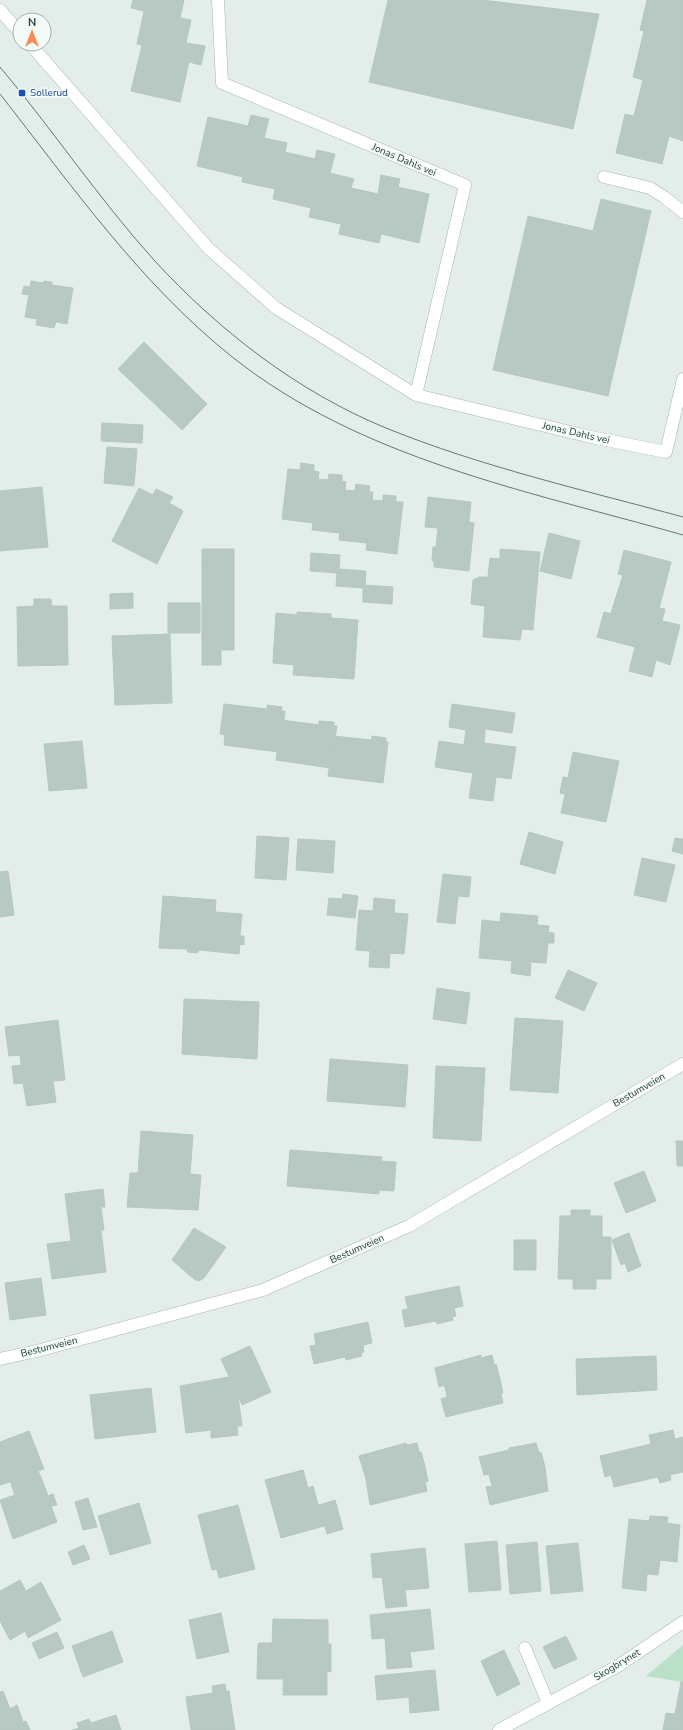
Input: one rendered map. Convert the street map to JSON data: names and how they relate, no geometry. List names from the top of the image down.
{
  "streets": {
    "street": ["Jonas Dahls vei", "Bestumveien", "Skogbrynet"]
  },
  "places": {
    "transit": ["Sollerud"]
  },
  "north": "top"
}
